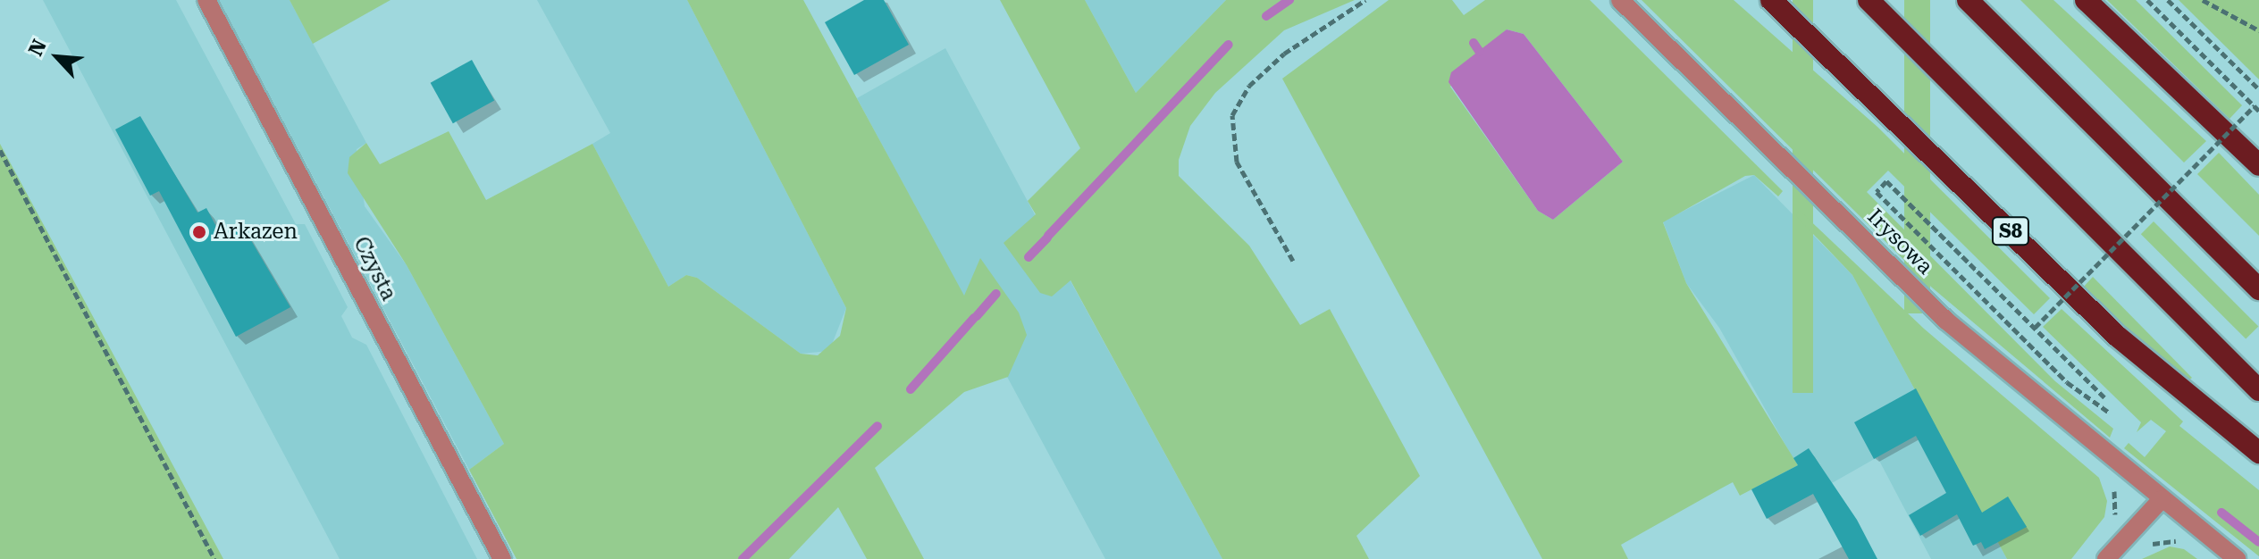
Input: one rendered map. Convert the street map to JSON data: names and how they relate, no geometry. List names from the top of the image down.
{
  "streets": {
    "highway": ["S8"],
    "street": ["Irysowa", "Czysta"]
  },
  "places": ["Arkazen"],
  "north": "top left"
}
